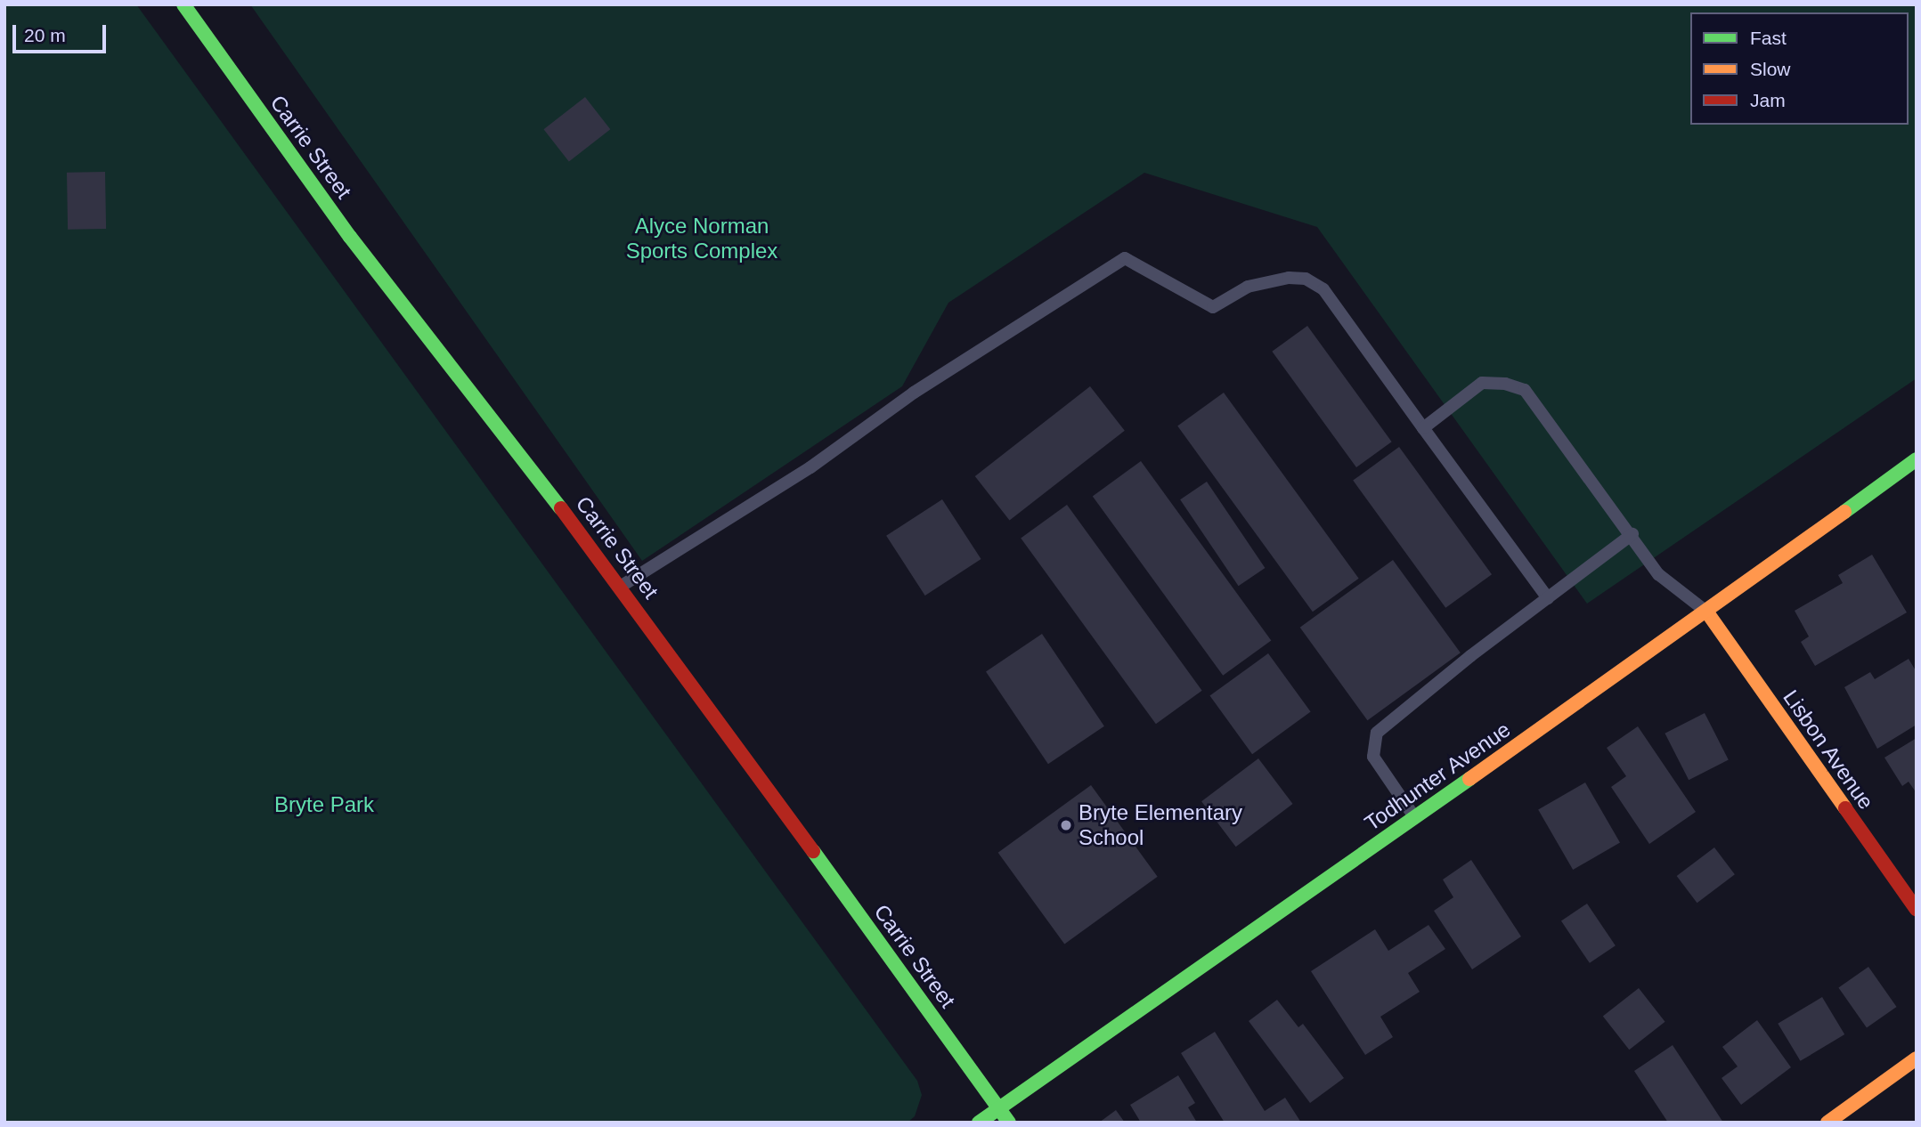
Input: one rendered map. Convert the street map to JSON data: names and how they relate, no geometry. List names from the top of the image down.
{
  "streets": {
    "street": ["Carrie Street", "Lisbon Avenue", "Todhunter Avenue"]
  },
  "crossings": [
    ["Carrie Street", "Todhunter Avenue"],
    ["Lisbon Avenue", "Todhunter Avenue"]
  ],
  "parks": ["Alyce Norman Sports Complex", "Bryte Park"],
  "places": ["Bryte Elementary School"],
  "legend": ["Fast", "Slow", "Jam"],
  "scale_bar": "20 m"
}
